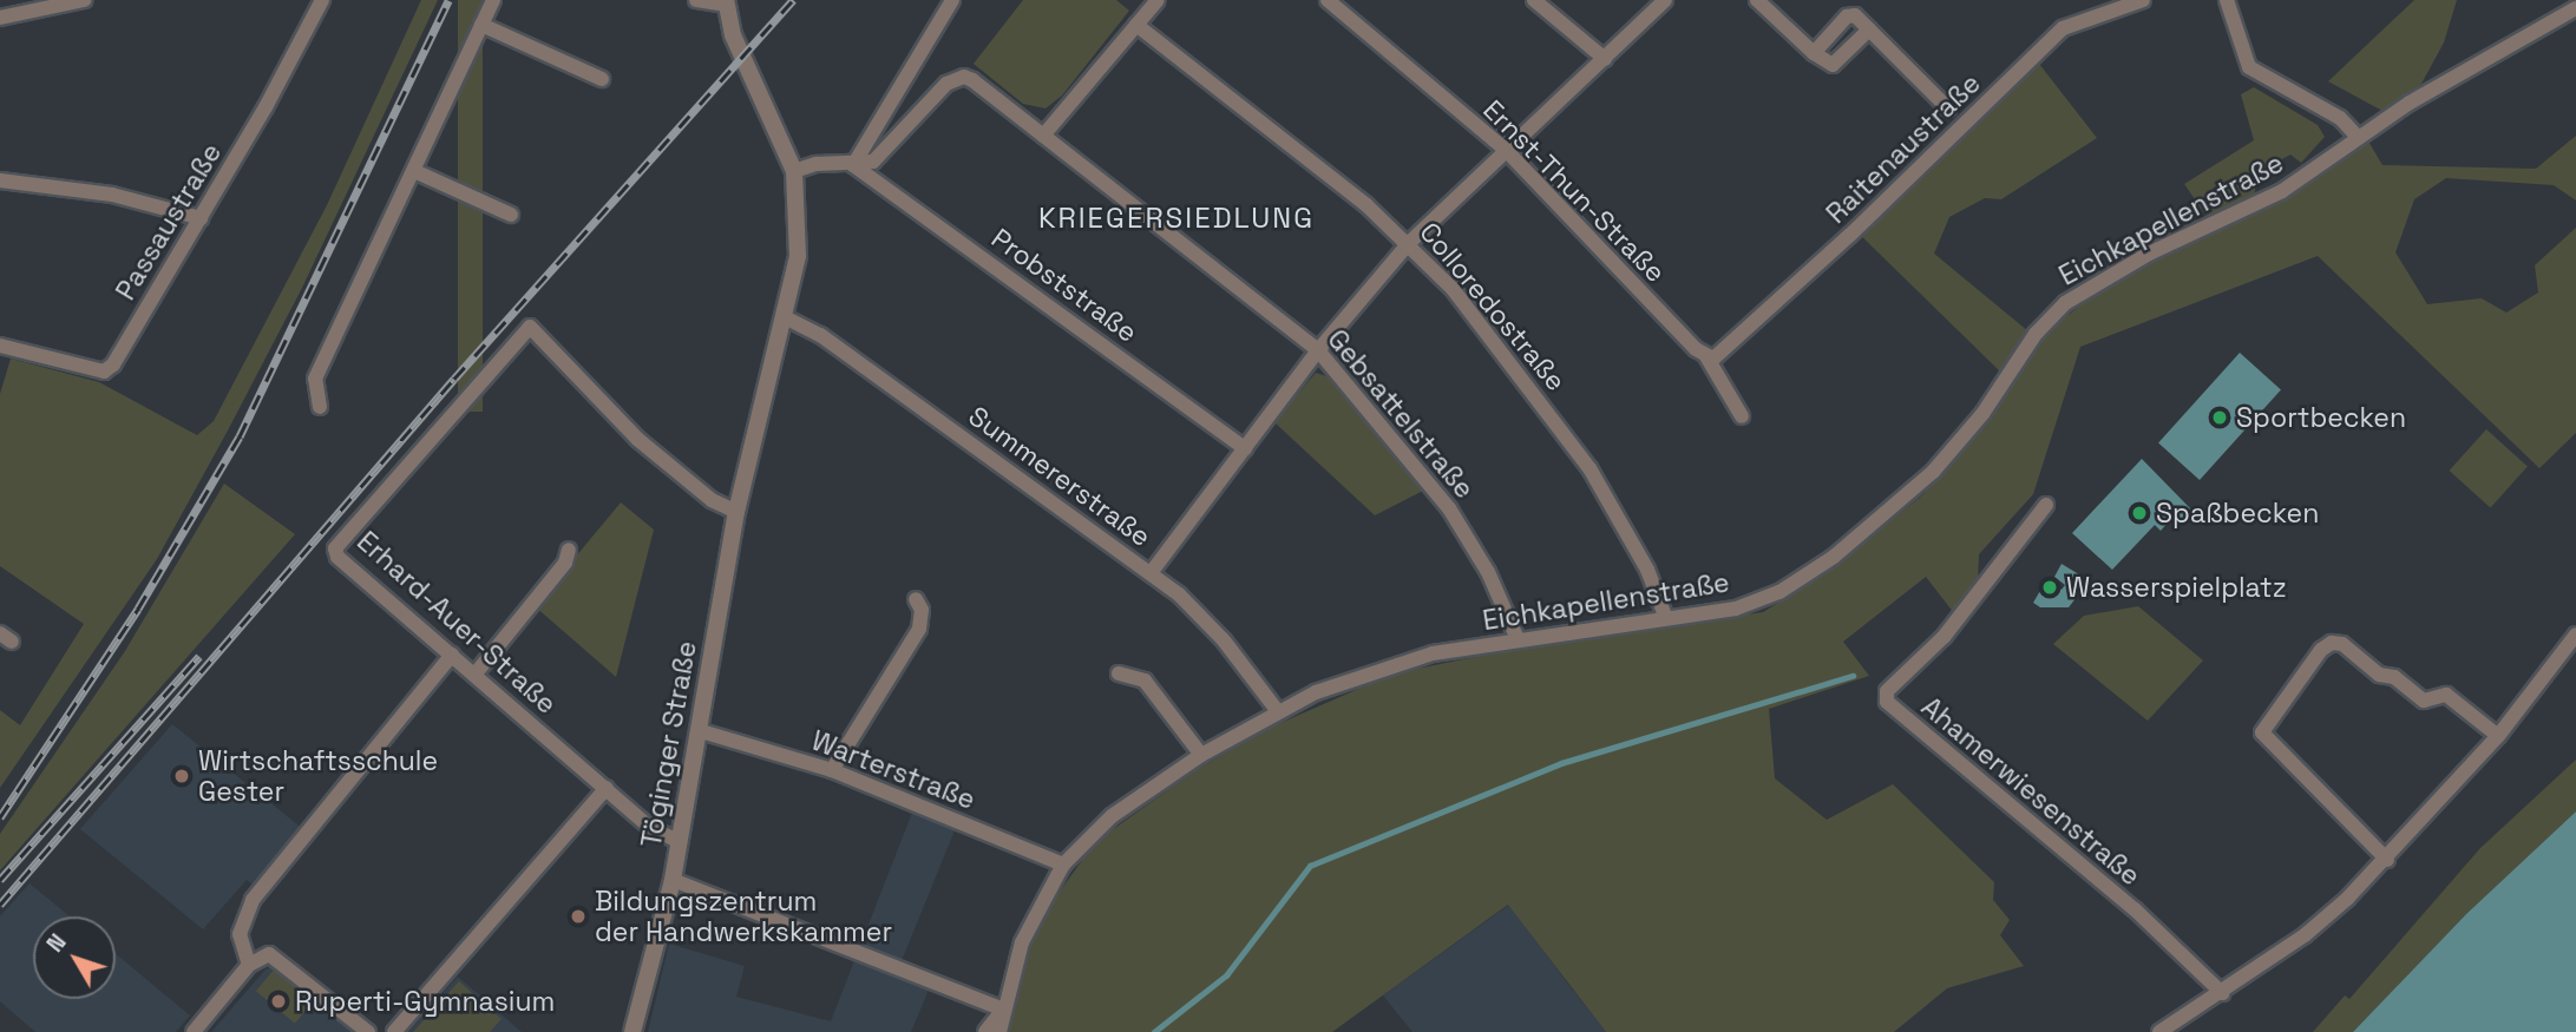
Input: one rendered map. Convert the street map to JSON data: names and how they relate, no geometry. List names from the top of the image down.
{
  "streets": {
    "street": [
      "Raitenaustraße",
      "Ernst-Thun-Straße",
      "Eichkapellenstraße",
      "Passaustraße",
      "Probststraße",
      "Colloredostraße",
      "Gebsattelstraße",
      "Summererstraße",
      "Erhard-Auer-Straße",
      "Töginger Straße",
      "Warterstraße",
      "Ahamerwiesenstraße"
    ]
  },
  "crossings": [
    ["Raitenaustraße", "Ernst-Thun-Straße"],
    ["Eichkapellenstraße", "Colloredostraße"],
    ["Eichkapellenstraße", "Gebsattelstraße"],
    ["Eichkapellenstraße", "Summererstraße"],
    ["Eichkapellenstraße", "Warterstraße"],
    ["Probststraße", "Gebsattelstraße"],
    ["Summererstraße", "Töginger Straße"],
    ["Erhard-Auer-Straße", "Töginger Straße"],
    ["Töginger Straße", "Warterstraße"]
  ],
  "districts": ["KRIEGERSIEDLUNG"],
  "places": [
    "Sportbecken",
    "Spaßbecken",
    "Wasserspielplatz",
    "Wirtschaftsschule Gester",
    "Bildungszentrum der Handwerkskammer",
    "Ruperti-Gymnasium"
  ],
  "north": "top left"
}
